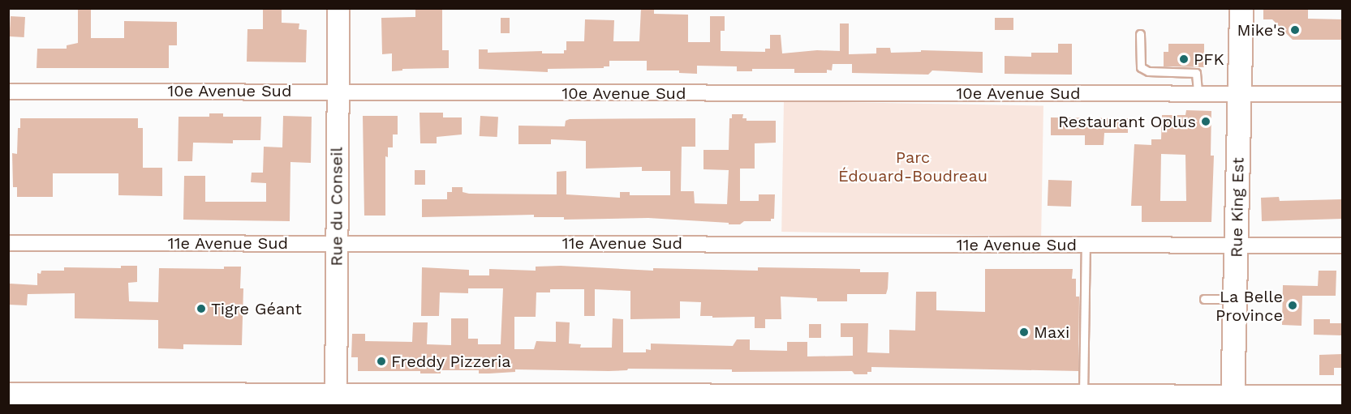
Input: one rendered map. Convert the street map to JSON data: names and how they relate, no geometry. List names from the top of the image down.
{
  "streets": {
    "main road": ["Rue du Conseil", "Rue King Est"],
    "street": ["10e Avenue Sud", "11e Avenue Sud"]
  },
  "crossings": [
    ["10e Avenue Sud", "Rue du Conseil"],
    ["10e Avenue Sud", "Rue King Est"],
    ["Rue du Conseil", "11e Avenue Sud"],
    ["Rue King Est", "11e Avenue Sud"]
  ],
  "parks": ["Parc Édouard-Boudreau"],
  "places": [
    "Mike's",
    "PFK",
    "Restaurant Oplus",
    "La Belle Province",
    "Tigre Géant",
    "Maxi",
    "Freddy Pizzeria"
  ]
}
